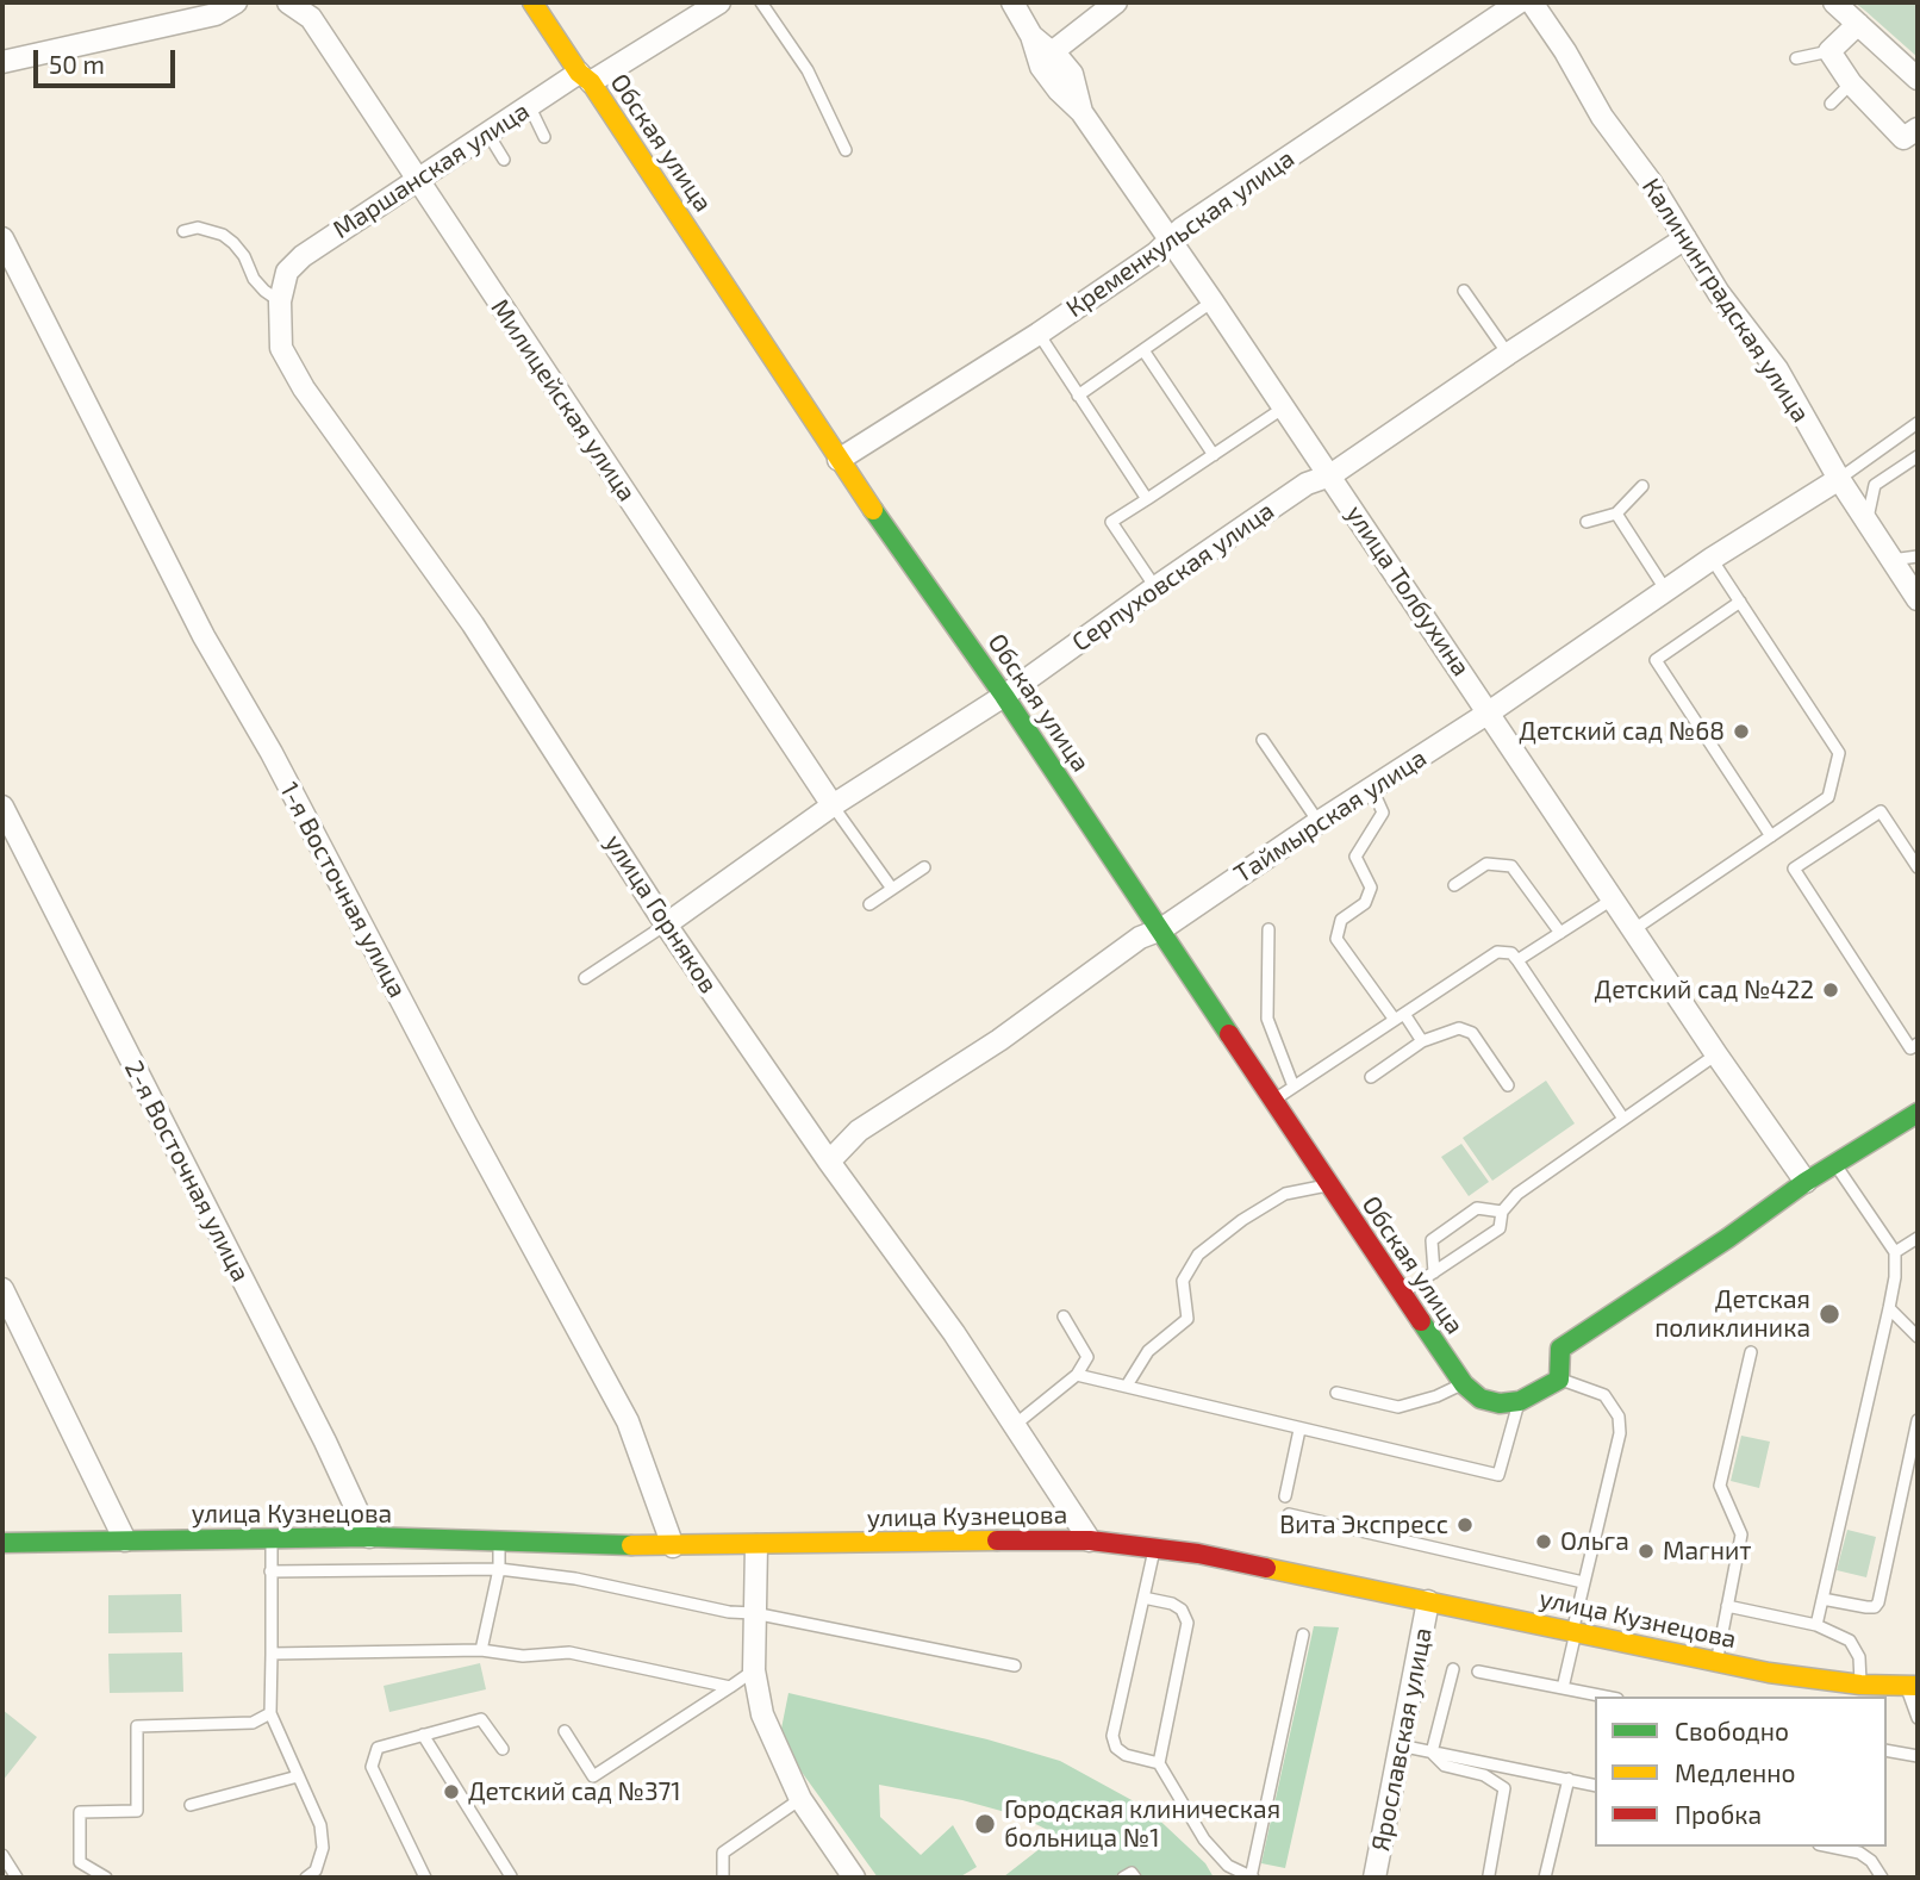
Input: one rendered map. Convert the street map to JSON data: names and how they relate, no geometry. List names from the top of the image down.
{
  "streets": {
    "street": [
      "Обская улица",
      "Маршанская улица",
      "Кременкульская улица",
      "Калининградская улица",
      "Милицейская улица",
      "Серпуховская улица",
      "улица Толбухина",
      "Таймырская улица",
      "1-я Восточная улица",
      "улица Горняков",
      "2-я Восточная улица",
      "улица Кузнецова",
      "Ярославская улица"
    ]
  },
  "crossings": [
    ["Обская улица", "Маршанская улица"],
    ["Обская улица", "Кременкульская улица"],
    ["Обская улица", "Серпуховская улица"],
    ["Обская улица", "Таймырская улица"],
    ["Маршанская улица", "Милицейская улица"],
    ["Маршанская улица", "улица Горняков"],
    ["Кременкульская улица", "улица Толбухина"],
    ["Калининградская улица", "Серпуховская улица"],
    ["Калининградская улица", "Таймырская улица"],
    ["Милицейская улица", "Серпуховская улица"],
    ["Серпуховская улица", "улица Толбухина"],
    ["Серпуховская улица", "улица Горняков"],
    ["улица Толбухина", "Таймырская улица"],
    ["Таймырская улица", "улица Горняков"],
    ["1-я Восточная улица", "улица Кузнецова"],
    ["улица Горняков", "улица Кузнецова"],
    ["2-я Восточная улица", "улица Кузнецова"],
    ["улица Кузнецова", "Ярославская улица"]
  ],
  "places": [
    "Детский сад №68",
    "Детский сад №422",
    "Детская поликлиника",
    "Вита Экспресс",
    "Ольга",
    "Магнит",
    "Детский сад №371",
    "Городская клиническая больница №1"
  ],
  "legend": ["Свободно", "Медленно", "Пробка"],
  "scale_bar": "50 m"
}
